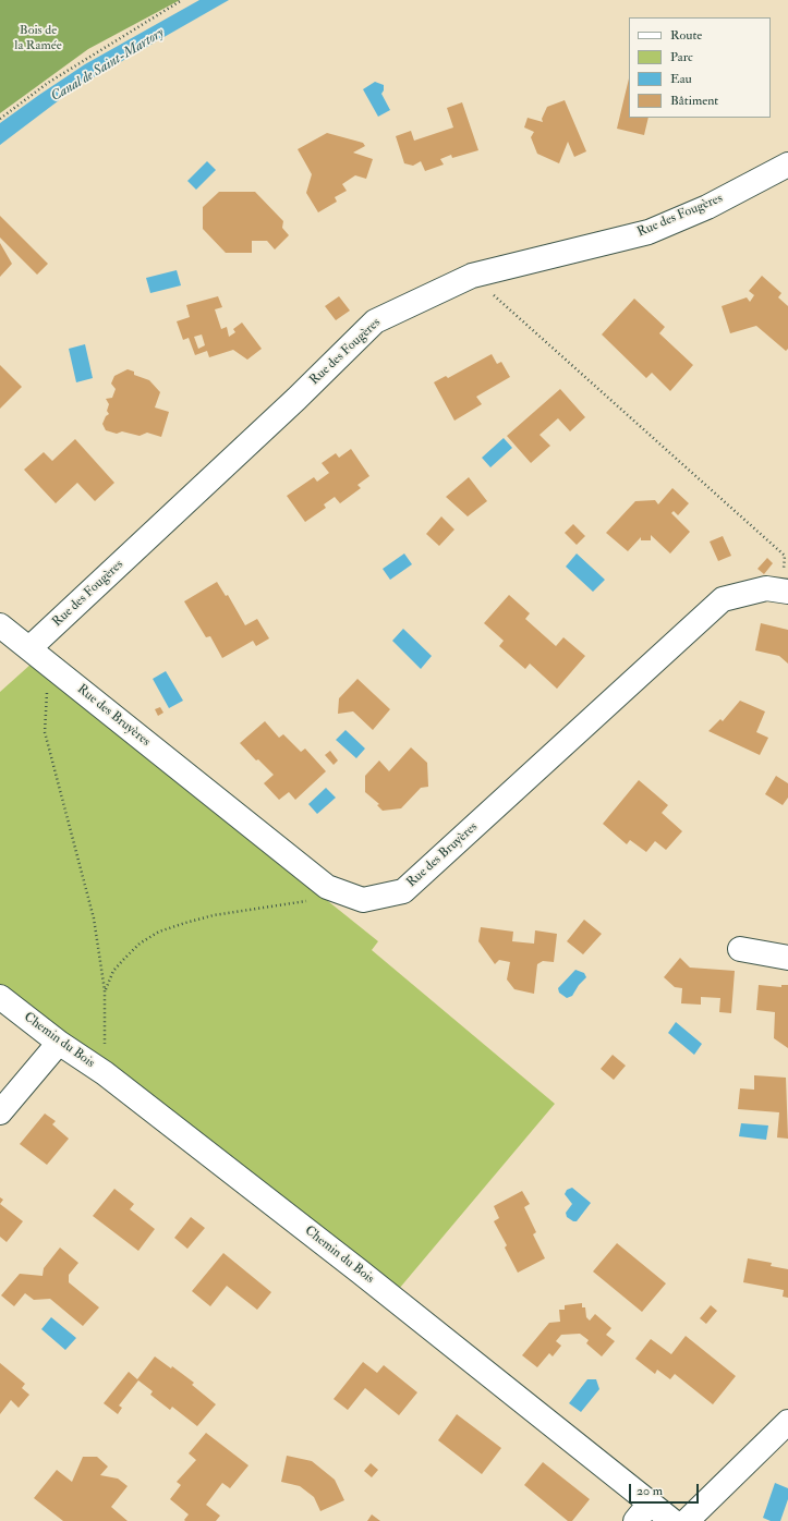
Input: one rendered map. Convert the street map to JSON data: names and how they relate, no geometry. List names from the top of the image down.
{
  "streets": {
    "street": ["Rue des Fougères", "Rue des Bruyères", "Chemin du Bois"]
  },
  "crossings": [
    ["Rue des Fougères", "Rue des Bruyères"]
  ],
  "water": ["Canal de Saint-Martory"],
  "parks": ["Bois de la Ramée"],
  "legend": [
    "Route",
    "Parc",
    "Eau",
    "Bâtiment"
  ],
  "scale_bar": "20 m"
}
